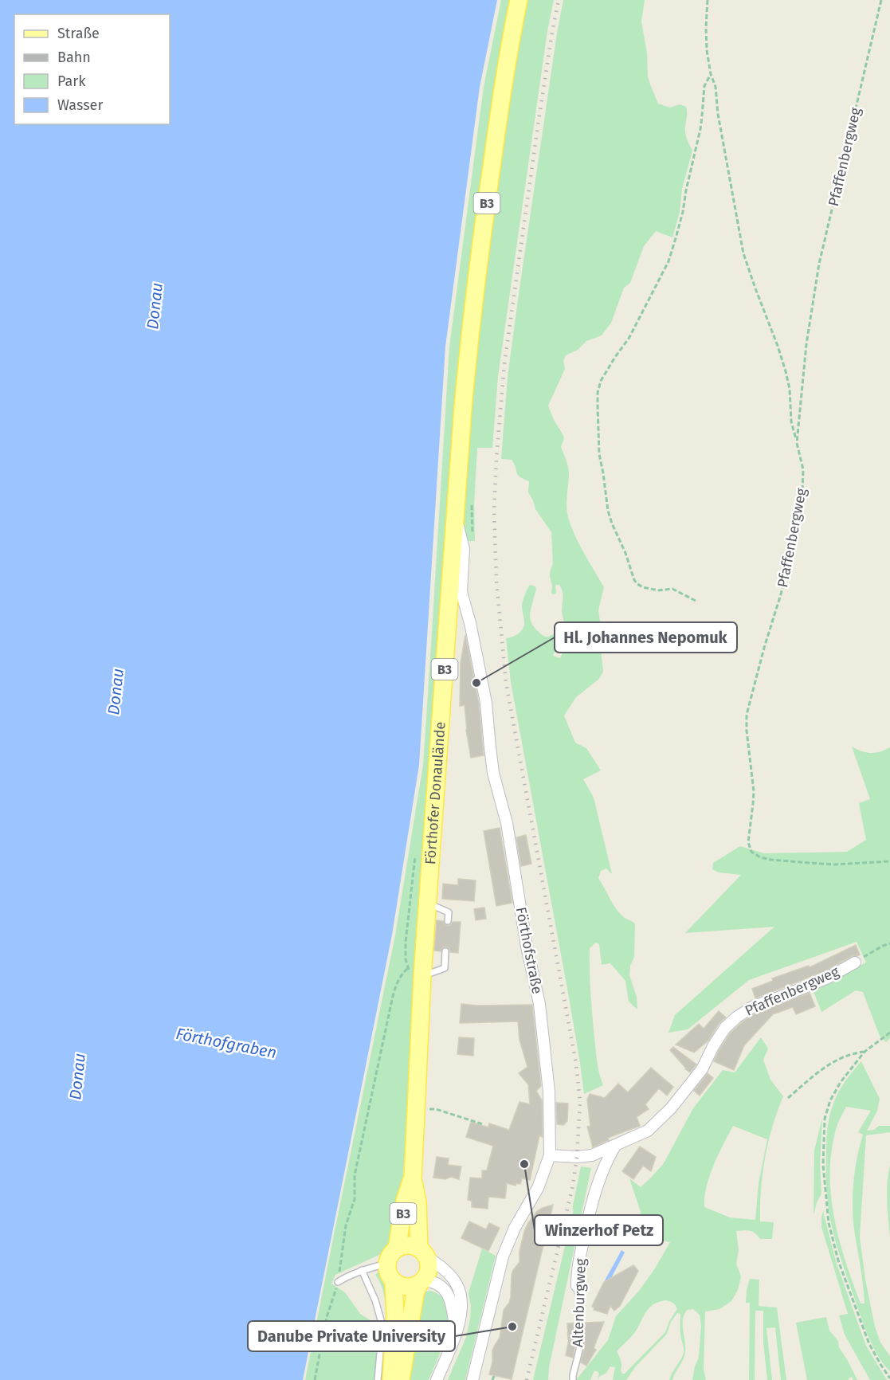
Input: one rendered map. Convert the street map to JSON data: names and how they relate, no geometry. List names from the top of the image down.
{
  "streets": {
    "main road": ["B3", "Förthofer Donaulände"],
    "street": ["Pfaffenbergweg", "Förthofstraße", "Altenburgweg"]
  },
  "crossings": [
    ["Pfaffenbergweg", "Förthofstraße"],
    ["Pfaffenbergweg", "Altenburgweg"],
    ["B3", "Förthofer Donaulände"],
    ["Förthofer Donaulände", "Förthofstraße"]
  ],
  "water": ["Donau", "Förthofgraben"],
  "places": ["Hl. Johannes Nepomuk", "Winzerhof Petz", "Danube Private University"],
  "legend": [
    "Straße",
    "Bahn",
    "Park",
    "Wasser"
  ]
}
